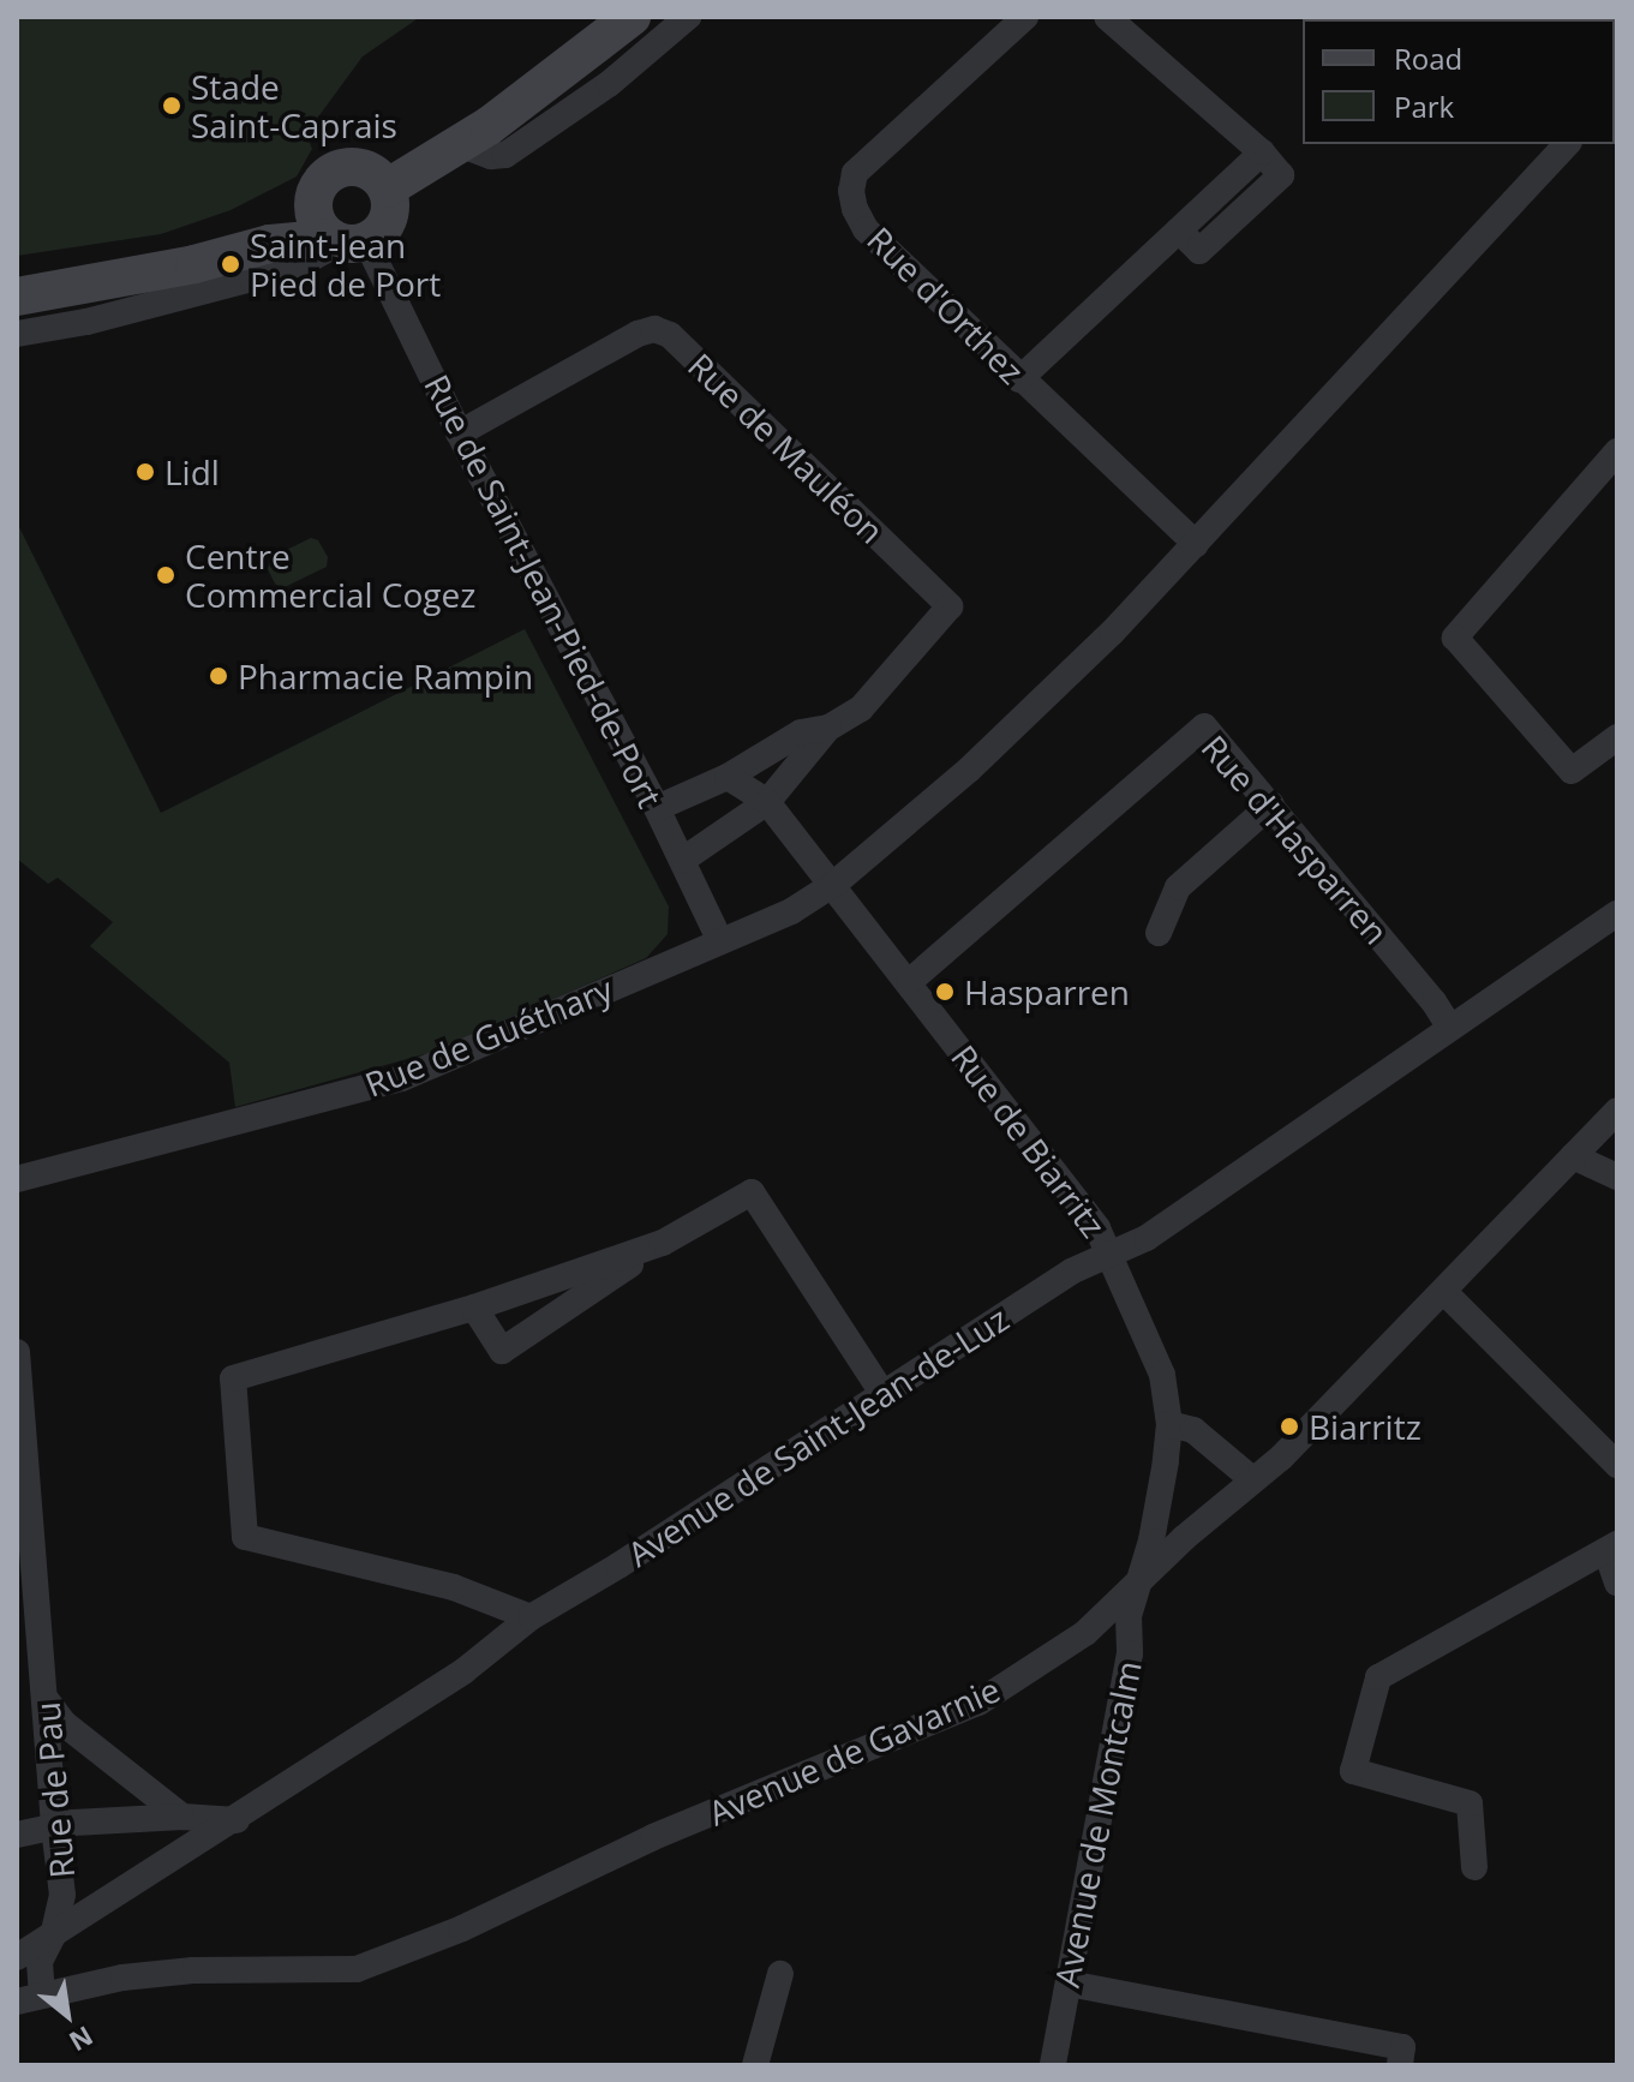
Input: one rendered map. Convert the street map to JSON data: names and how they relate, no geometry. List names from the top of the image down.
{
  "streets": {
    "street": [
      "Rue d'Orthez",
      "Rue de Mauléon",
      "Rue de Saint-Jean-Pied-de-Port",
      "Rue d'Hasparren",
      "Rue de Guéthary",
      "Rue de Biarritz",
      "Avenue de Saint-Jean-de-Luz",
      "Avenue de Gavarnie",
      "Rue de Pau",
      "Avenue de Montcalm"
    ]
  },
  "crossings": [
    ["Rue de Mauléon", "Rue de Saint-Jean-Pied-de-Port"],
    ["Rue de Saint-Jean-Pied-de-Port", "Rue de Guéthary"],
    ["Rue d'Hasparren", "Rue de Biarritz"],
    ["Rue d'Hasparren", "Avenue de Saint-Jean-de-Luz"],
    ["Rue de Guéthary", "Rue de Biarritz"],
    ["Rue de Biarritz", "Avenue de Saint-Jean-de-Luz"],
    ["Rue de Biarritz", "Avenue de Gavarnie"],
    ["Rue de Biarritz", "Avenue de Montcalm"],
    ["Avenue de Saint-Jean-de-Luz", "Rue de Pau"],
    ["Avenue de Gavarnie", "Rue de Pau"],
    ["Avenue de Gavarnie", "Avenue de Montcalm"]
  ],
  "places": [
    "Stade Saint-Caprais",
    "Saint-Jean Pied de Port",
    "Lidl",
    "Centre Commercial Cogez",
    "Pharmacie Rampin",
    "Hasparren",
    "Biarritz"
  ],
  "legend": ["Road", "Park"],
  "north": "bottom right"
}
